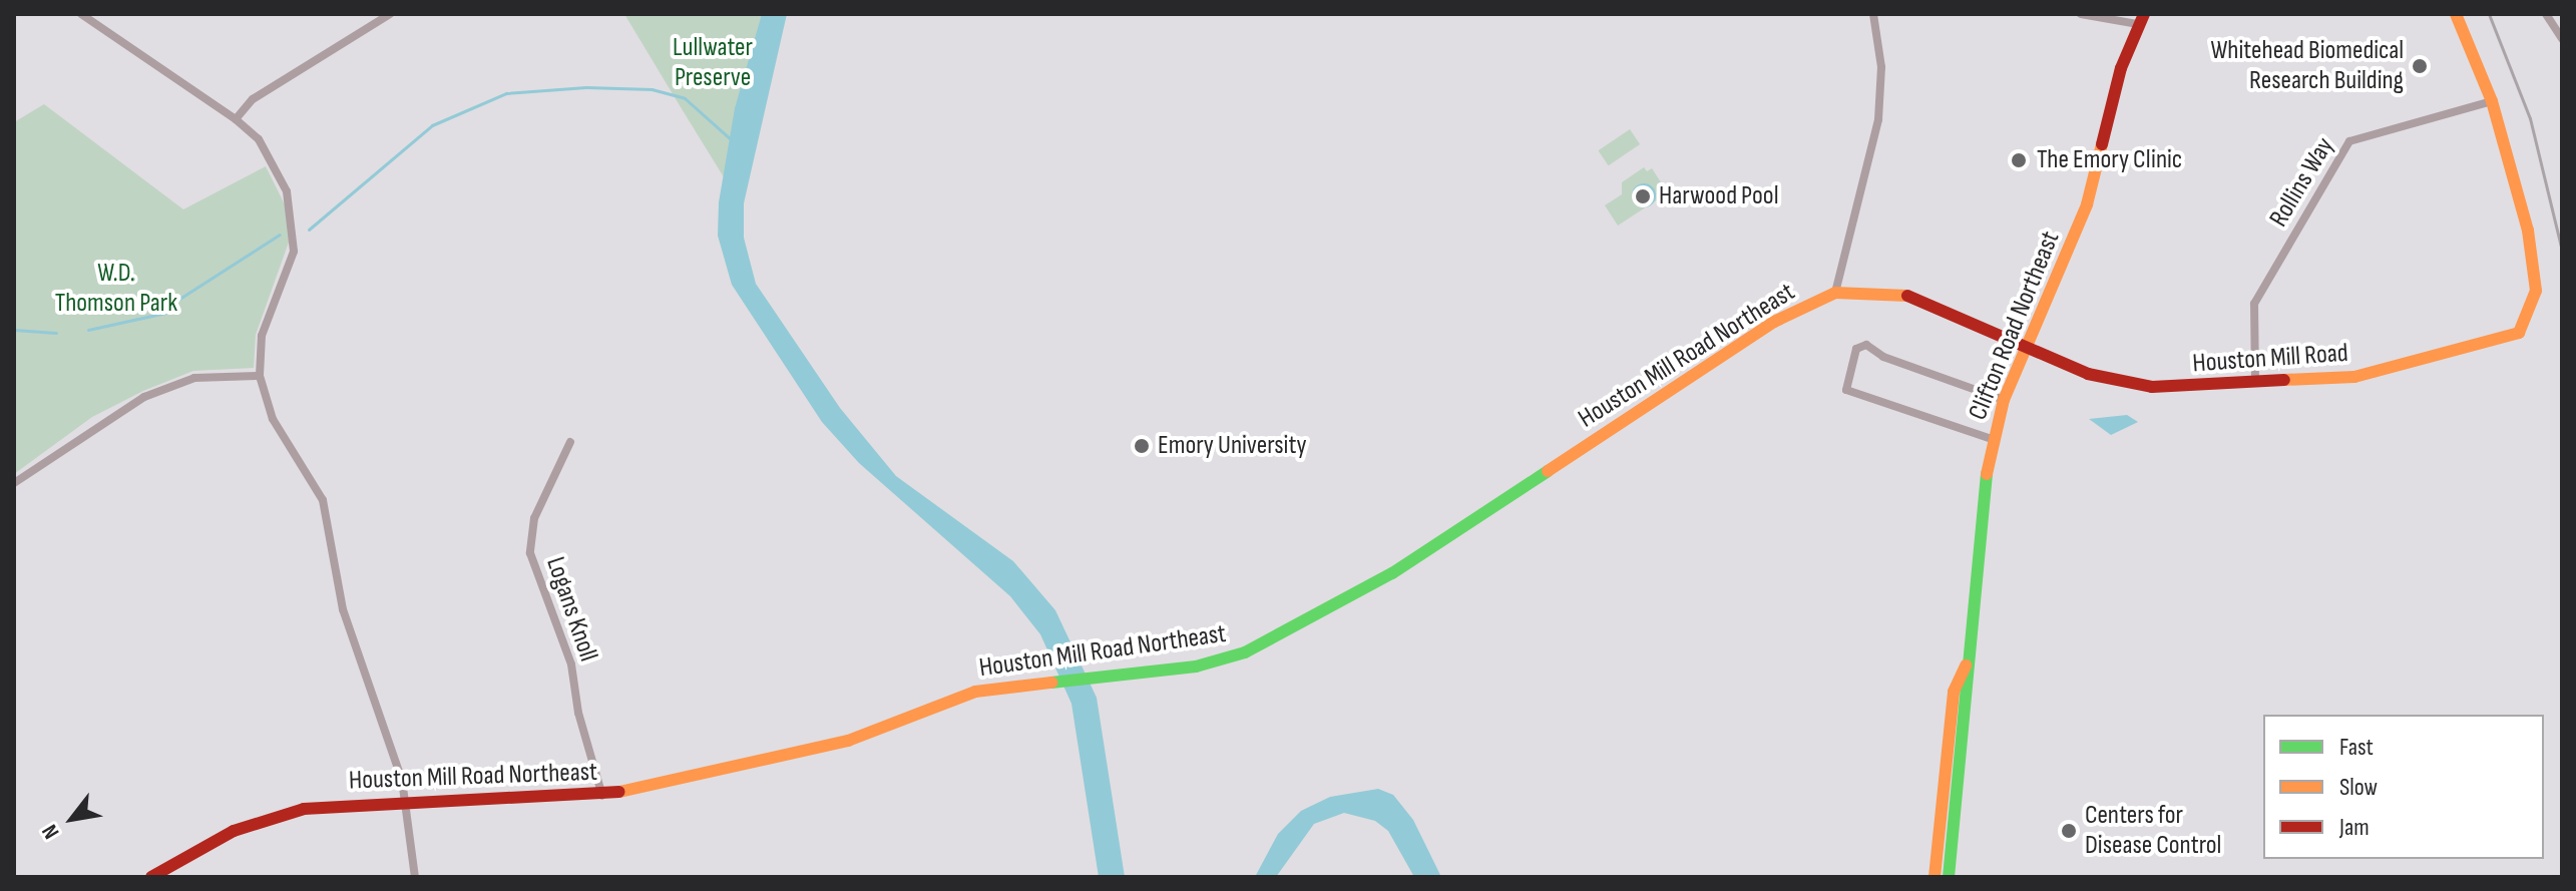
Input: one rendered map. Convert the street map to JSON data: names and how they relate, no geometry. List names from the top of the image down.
{
  "streets": {
    "street": [
      "Rollins Way",
      "Clifton Road Northeast",
      "Houston Mill Road Northeast",
      "Houston Mill Road",
      "Logans Knoll"
    ]
  },
  "crossings": [
    ["Rollins Way", "Houston Mill Road"],
    ["Clifton Road Northeast", "Houston Mill Road Northeast"],
    ["Clifton Road Northeast", "Houston Mill Road"],
    ["Houston Mill Road Northeast", "Houston Mill Road"],
    ["Houston Mill Road Northeast", "Logans Knoll"]
  ],
  "parks": ["Lullwater Preserve", "W.D. Thomson Park"],
  "places": [
    "Whitehead Biomedical Research Building",
    "The Emory Clinic",
    "Harwood Pool",
    "Emory University",
    "Centers for Disease Control"
  ],
  "legend": ["Fast", "Slow", "Jam"],
  "north": "bottom left"
}
